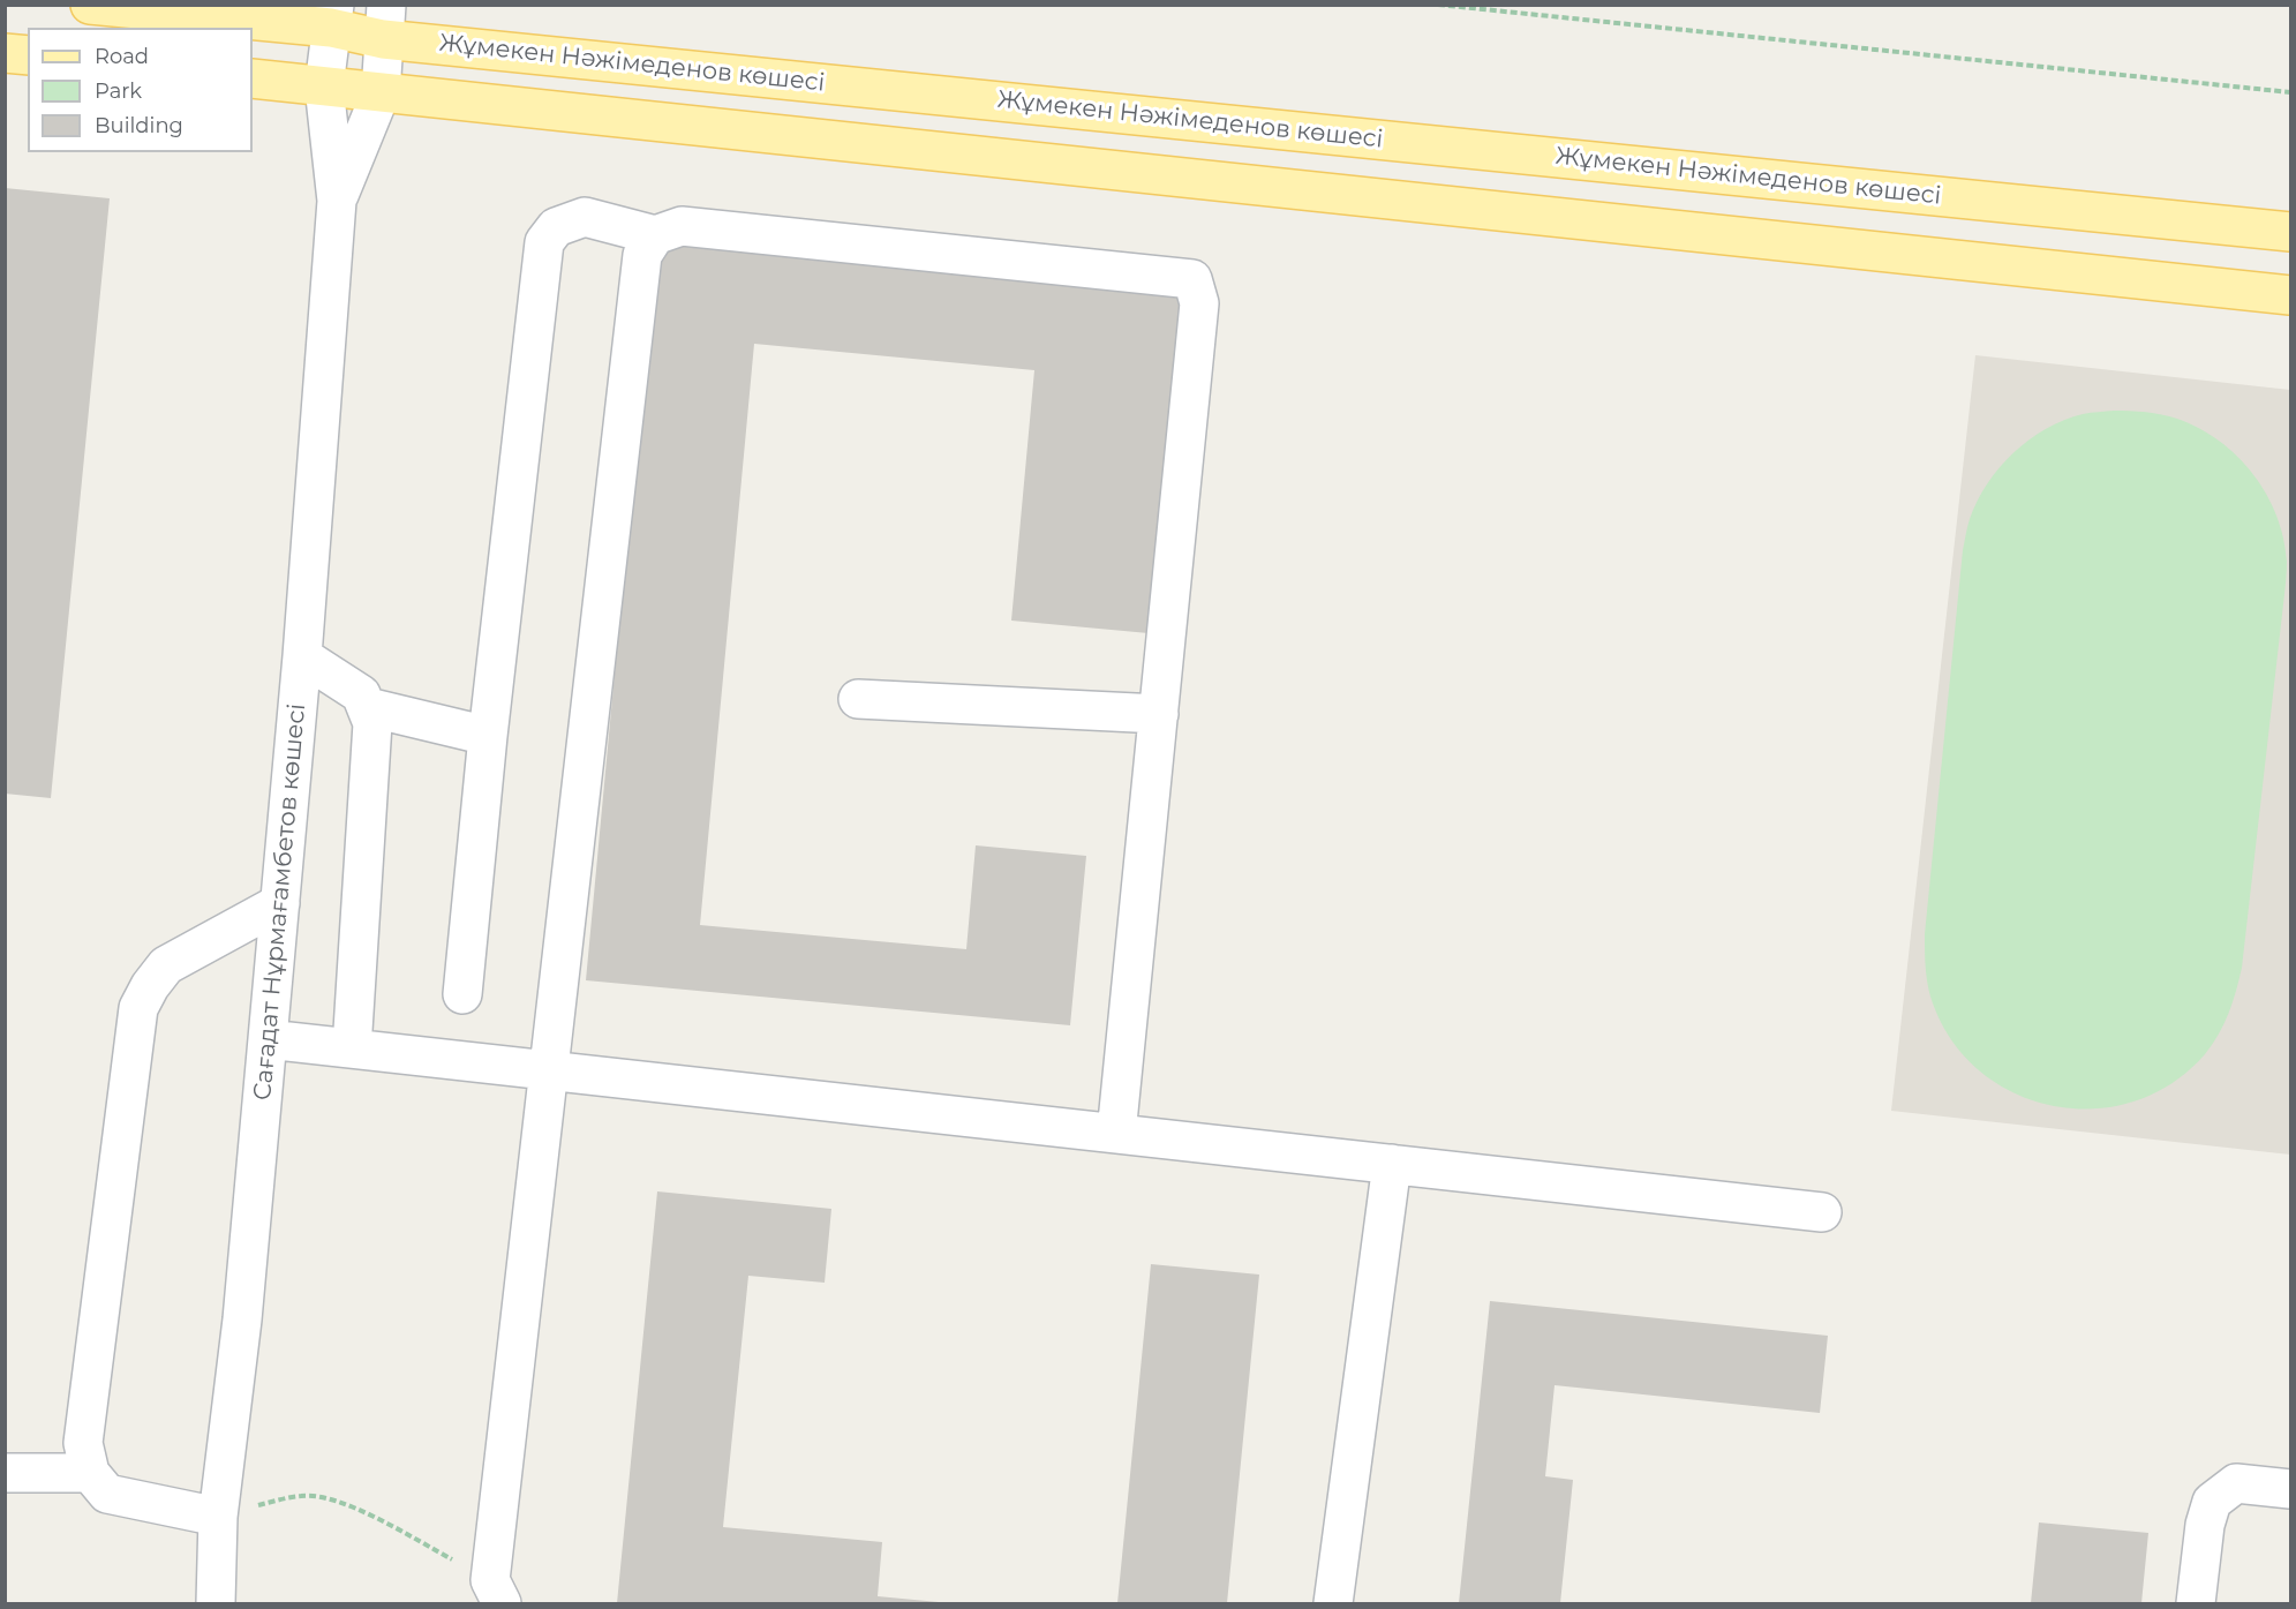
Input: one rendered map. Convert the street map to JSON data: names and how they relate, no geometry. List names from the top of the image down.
{
  "streets": {
    "main road": ["Жұмекен Нәжімеденов көшесі"],
    "street": ["Сағадат Нұрмағамбетов көшесі"]
  },
  "crossings": [
    ["Жұмекен Нәжімеденов көшесі", "Сағадат Нұрмағамбетов көшесі"]
  ],
  "legend": ["Road", "Park", "Building"]
}
